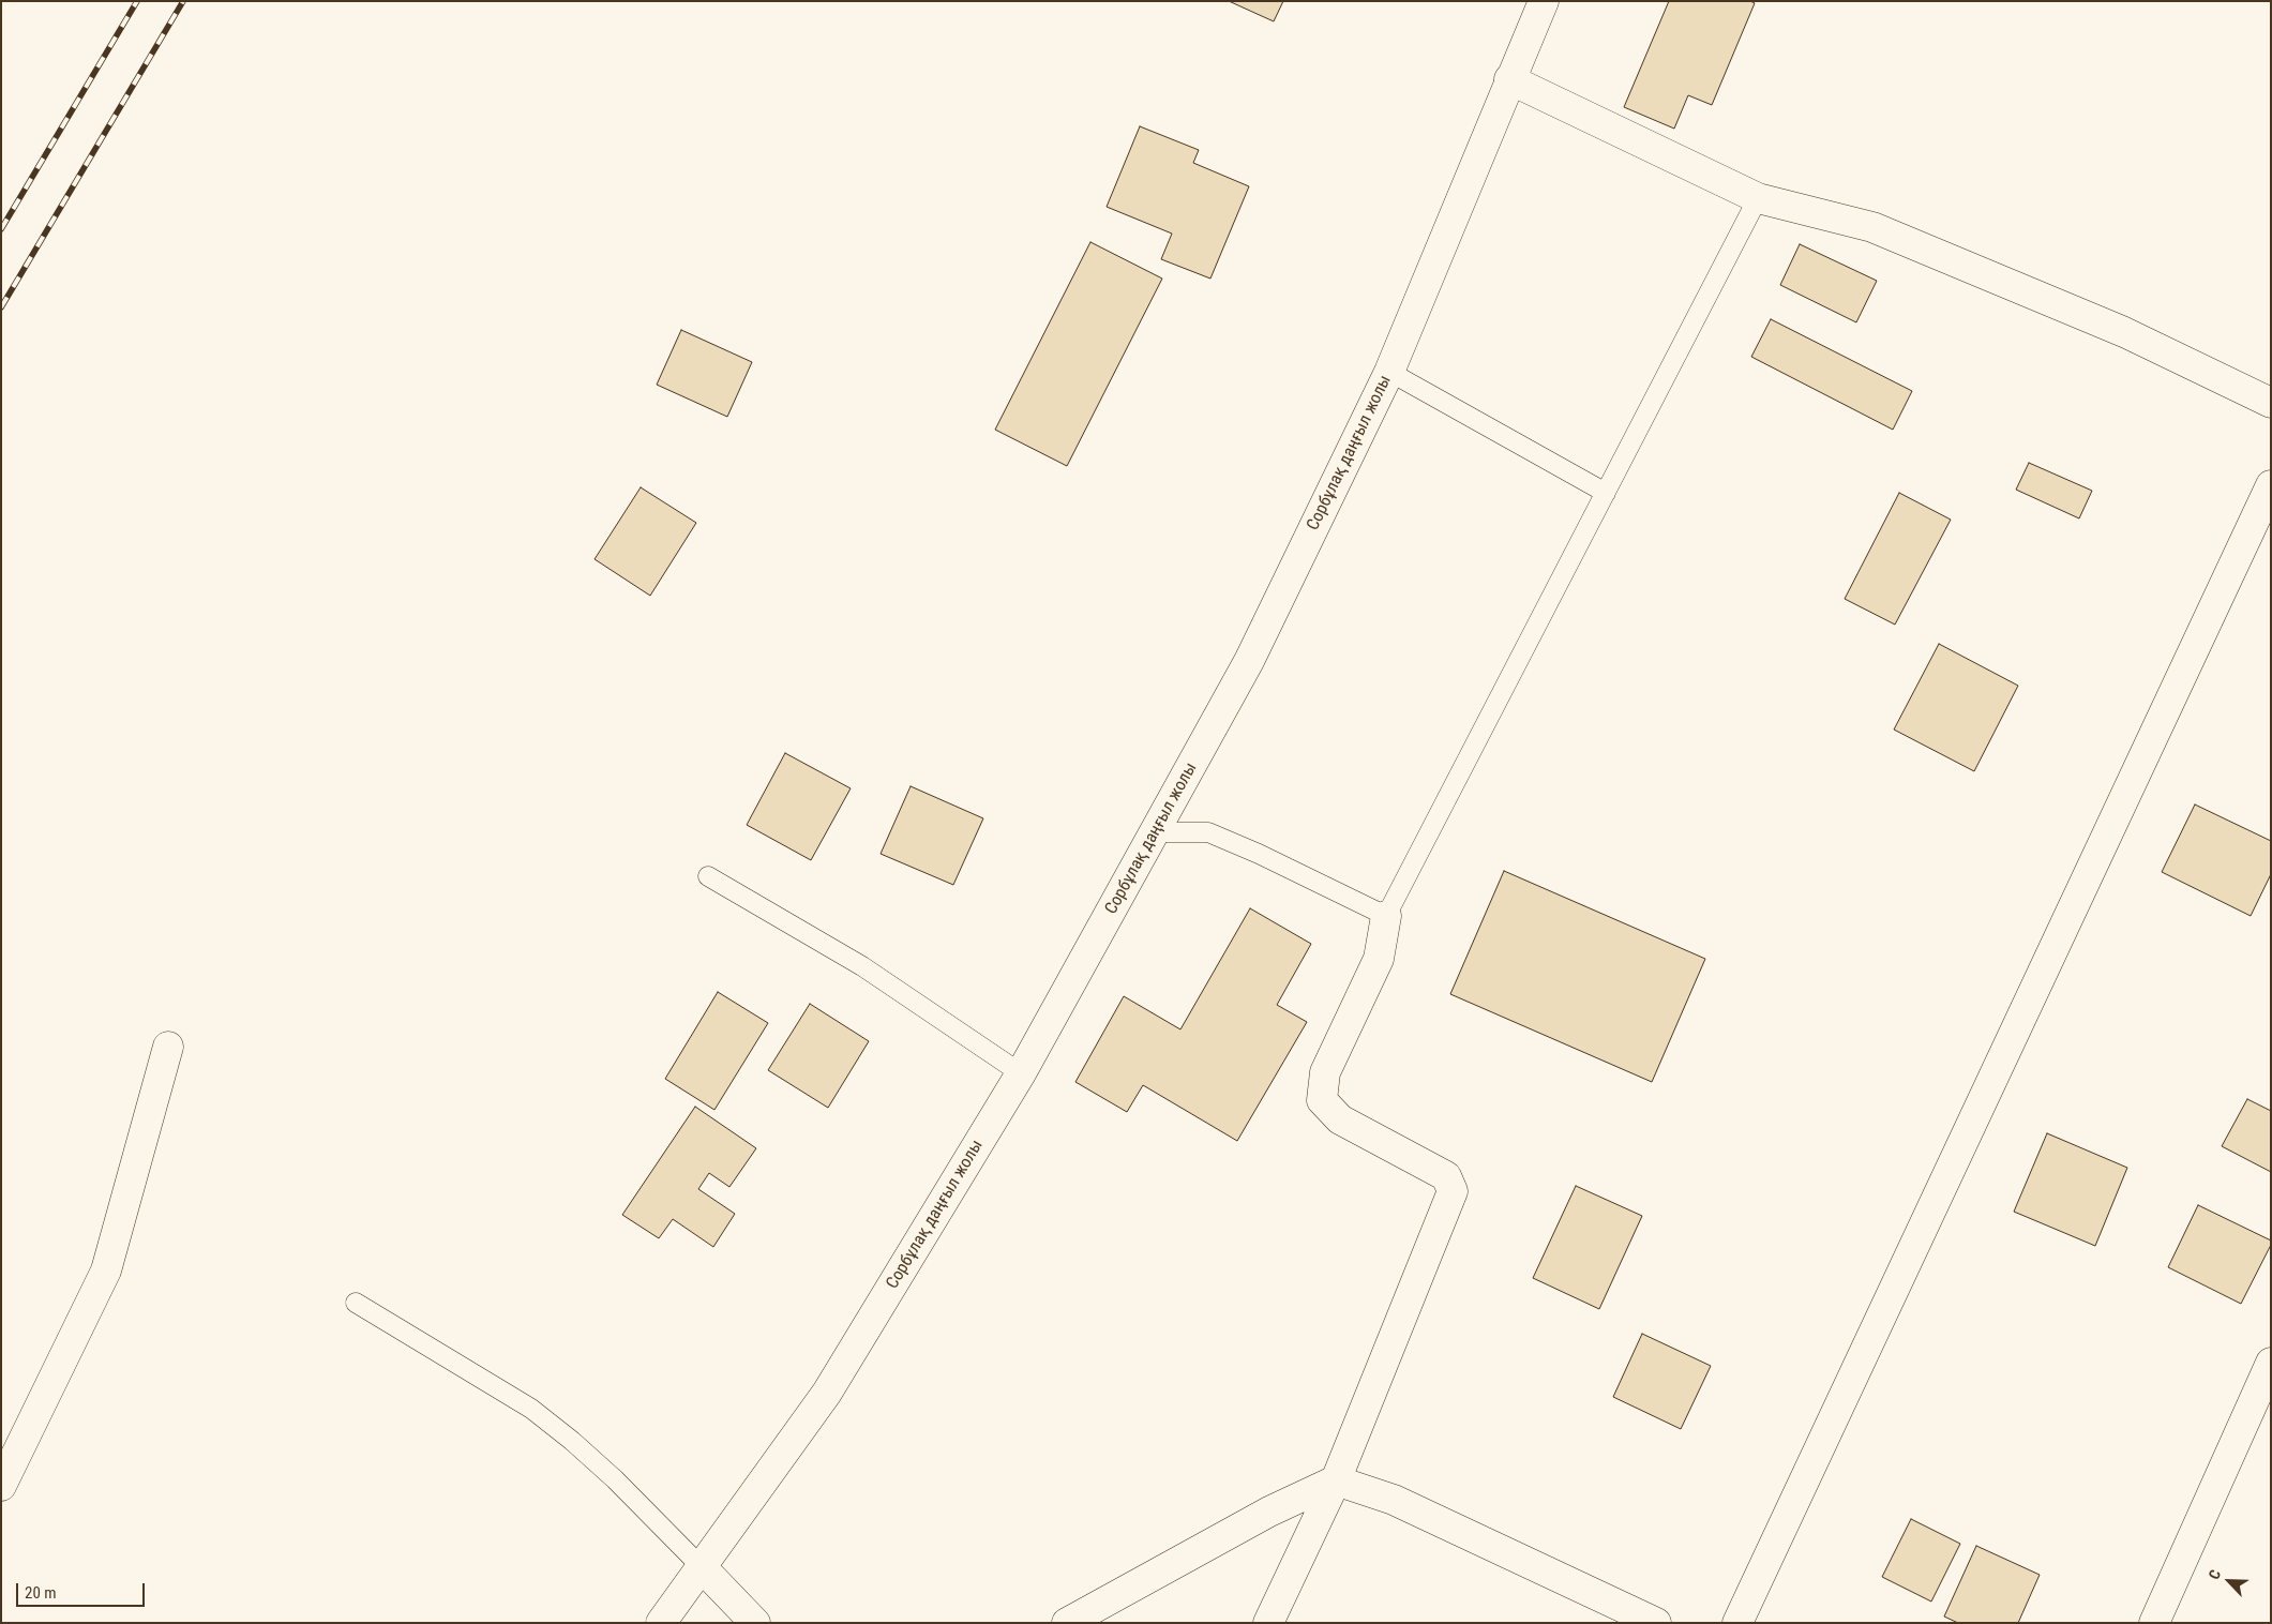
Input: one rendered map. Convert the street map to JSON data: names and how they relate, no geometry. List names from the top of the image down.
{
  "streets": {
    "street": ["Сорбұлақ даңғыл жолы"]
  },
  "scale_bar": "20 m",
  "north": "top left"
}
